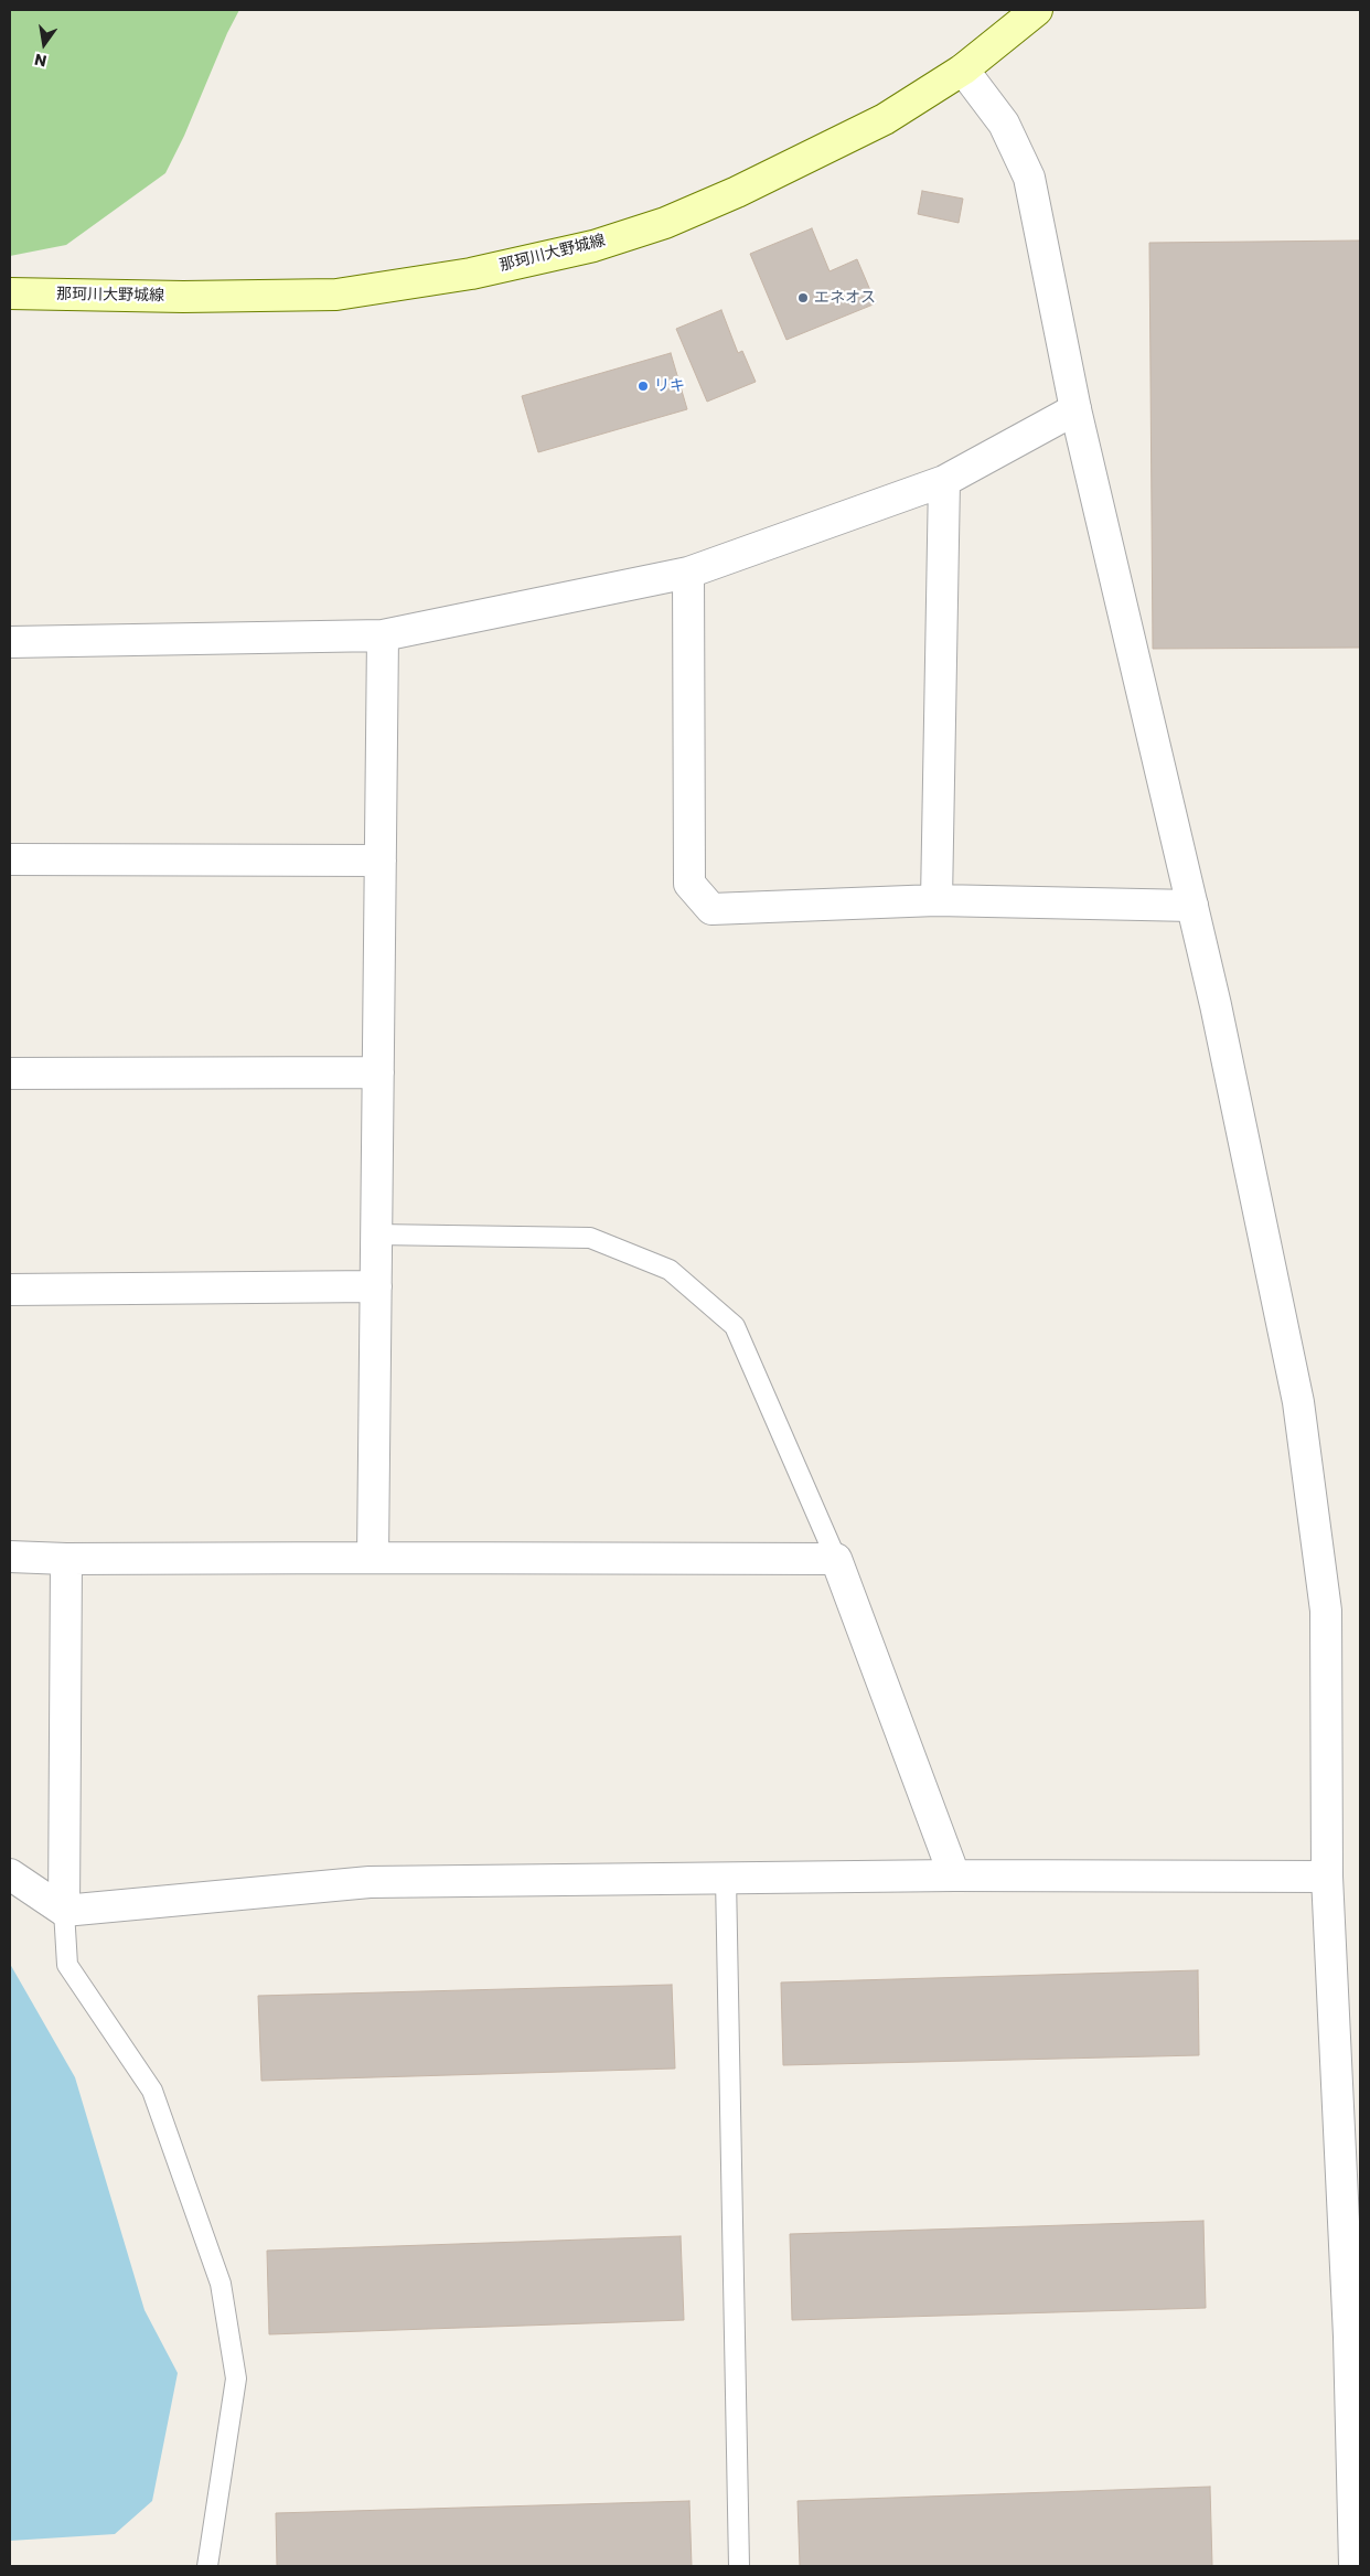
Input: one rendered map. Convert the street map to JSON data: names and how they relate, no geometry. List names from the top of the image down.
{
  "streets": {
    "main road": ["那珂川大野城線"]
  },
  "places": ["エネオス", "リキ"],
  "north": "bottom"
}
